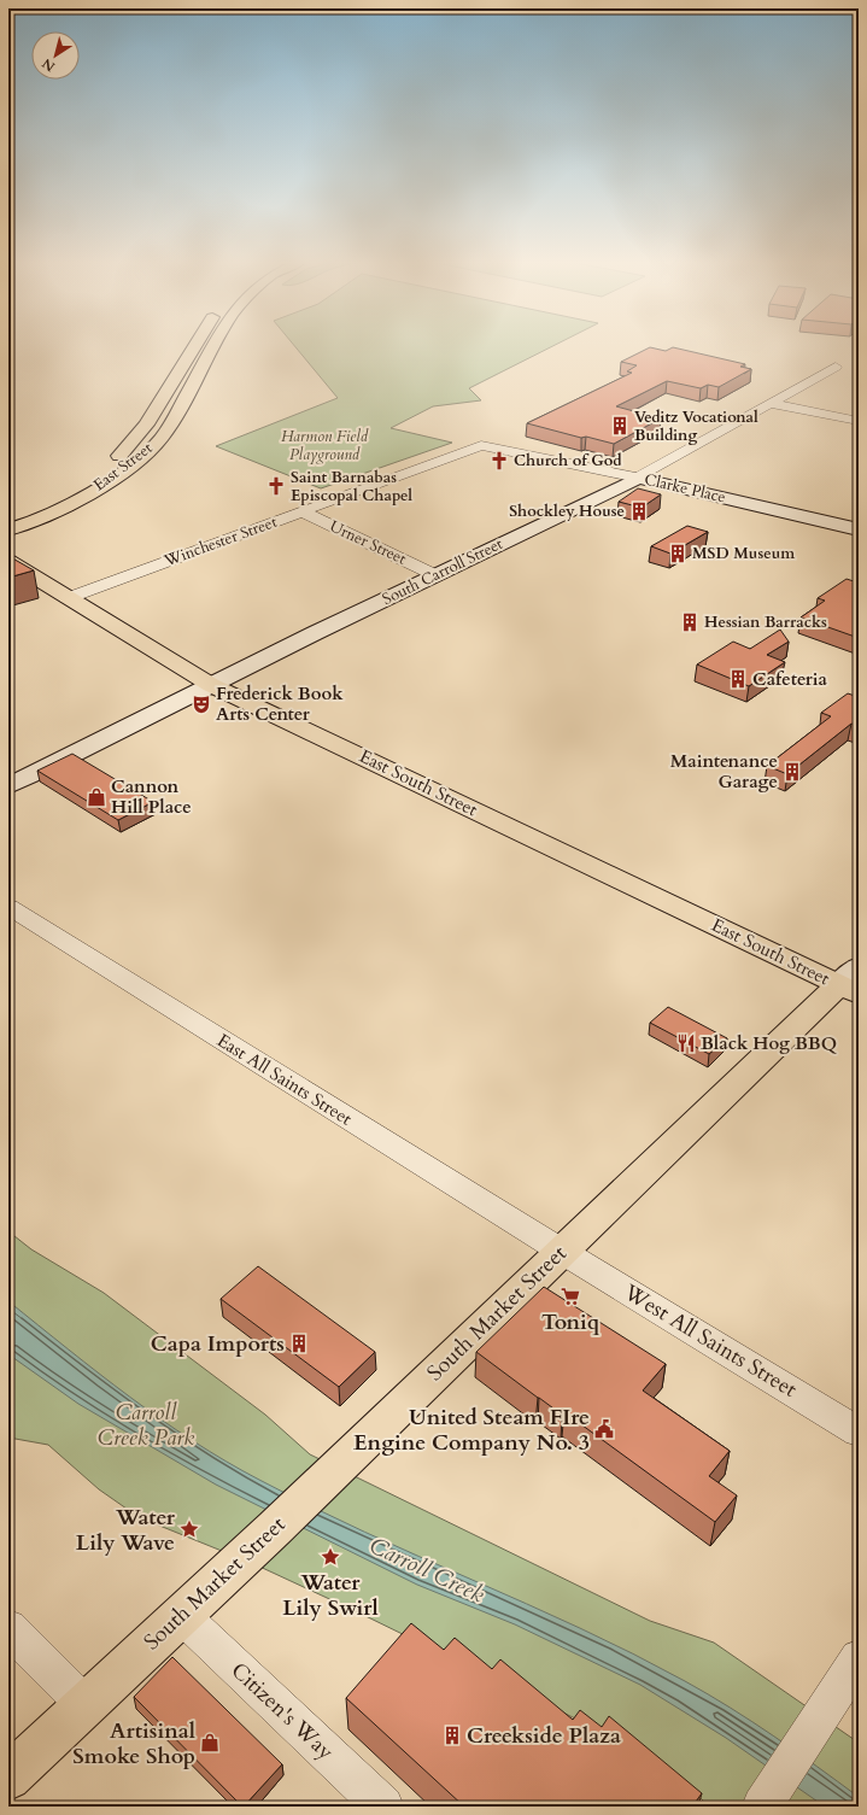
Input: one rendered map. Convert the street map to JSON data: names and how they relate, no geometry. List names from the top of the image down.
{
  "streets": {
    "main road": ["East Street", "East South Street", "South Market Street"],
    "street": [
      "Clarke Place",
      "Winchester Street",
      "Urner Street",
      "South Carroll Street",
      "East All Saints Street",
      "West All Saints Street",
      "Citizen's Way"
    ]
  },
  "crossings": [
    ["Clarke Place", "Winchester Street"],
    ["Clarke Place", "South Carroll Street"],
    ["Winchester Street", "Urner Street"],
    ["Winchester Street", "East South Street"],
    ["Urner Street", "South Carroll Street"],
    ["South Carroll Street", "East South Street"],
    ["East South Street", "South Market Street"],
    ["East All Saints Street", "South Market Street"],
    ["East All Saints Street", "West All Saints Street"],
    ["South Market Street", "West All Saints Street"],
    ["South Market Street", "Citizen's Way"]
  ],
  "water": ["Carroll Creek"],
  "parks": ["Harmon Field Playground", "Carroll Creek Park"],
  "places": {
    "building": [
      "Veditz Vocational Building",
      "Shockley House",
      "MSD Museum",
      "Hessian Barracks",
      "Cafeteria",
      "Maintenance Garage",
      "Capa Imports",
      "Creekside Plaza"
    ],
    "church": ["Church of God", "Saint Barnabas Episcopal Chapel"],
    "theatre": ["Frederick Book Arts Center"],
    "shop": ["Cannon Hill Place", "Artisinal Smoke Shop"],
    "restaurant": ["Black Hog BBQ"],
    "supermarket": ["Toniq"],
    "public building": ["United Steam FIre Engine Company No. 3"],
    "place": ["Water Lily Wave", "Water Lily Swirl"]
  },
  "north": "bottom left"
}
